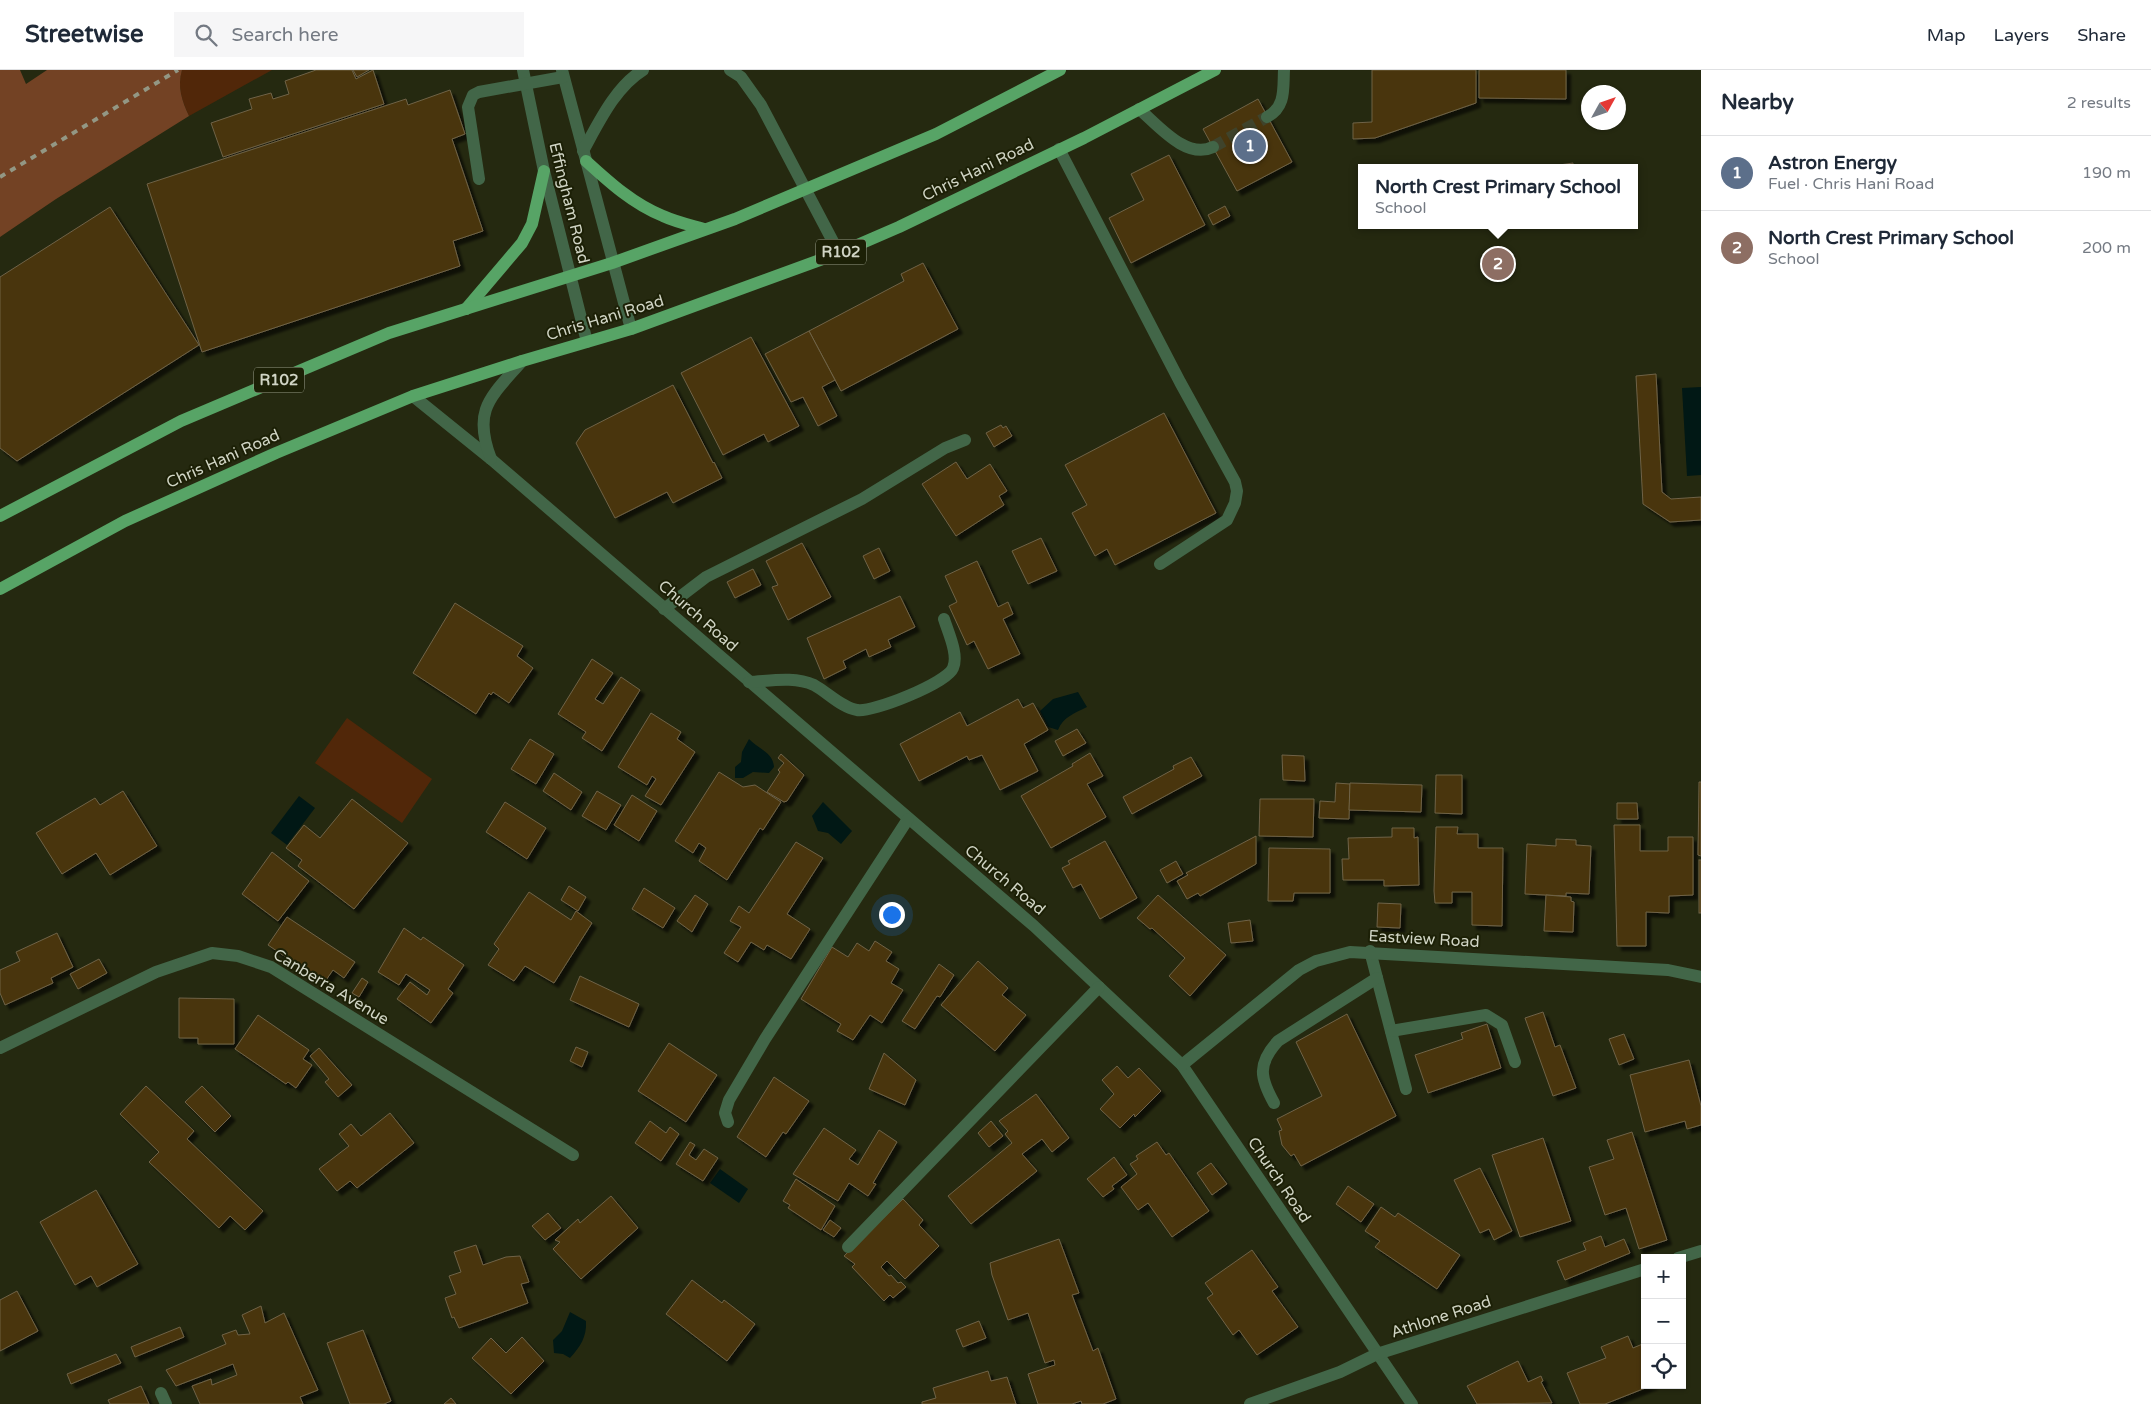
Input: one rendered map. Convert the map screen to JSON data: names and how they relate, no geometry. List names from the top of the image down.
{
  "streets": {
    "main road": ["Chris Hani Road", "R102"],
    "street": [
      "Effingham Road",
      "Church Road",
      "Eastview Road",
      "Canberra Avenue",
      "Athlone Road"
    ]
  },
  "crossings": [
    ["Chris Hani Road", "Effingham Road"],
    ["Chris Hani Road", "Church Road"],
    ["Effingham Road", "R102"],
    ["Church Road", "Eastview Road"],
    ["Church Road", "Athlone Road"]
  ],
  "north": "top right",
  "page": {
    "header": "Streetwise",
    "search": "Search here",
    "nav": ["Map", "Layers", "Share"],
    "heading": ["Nearby", "2 results"],
    "pins": ["1", "2"],
    "list": [
      {
        "mark": "1",
        "name": "Astron Energy",
        "note": "Fuel · Chris Hani Road",
        "value": "190 m"
      },
      {
        "mark": "2",
        "name": "North Crest Primary School",
        "note": "School",
        "value": "200 m"
      }
    ],
    "popup": ["North Crest Primary School", "School"],
    "map_buttons": ["+", "−"]
  }
}
